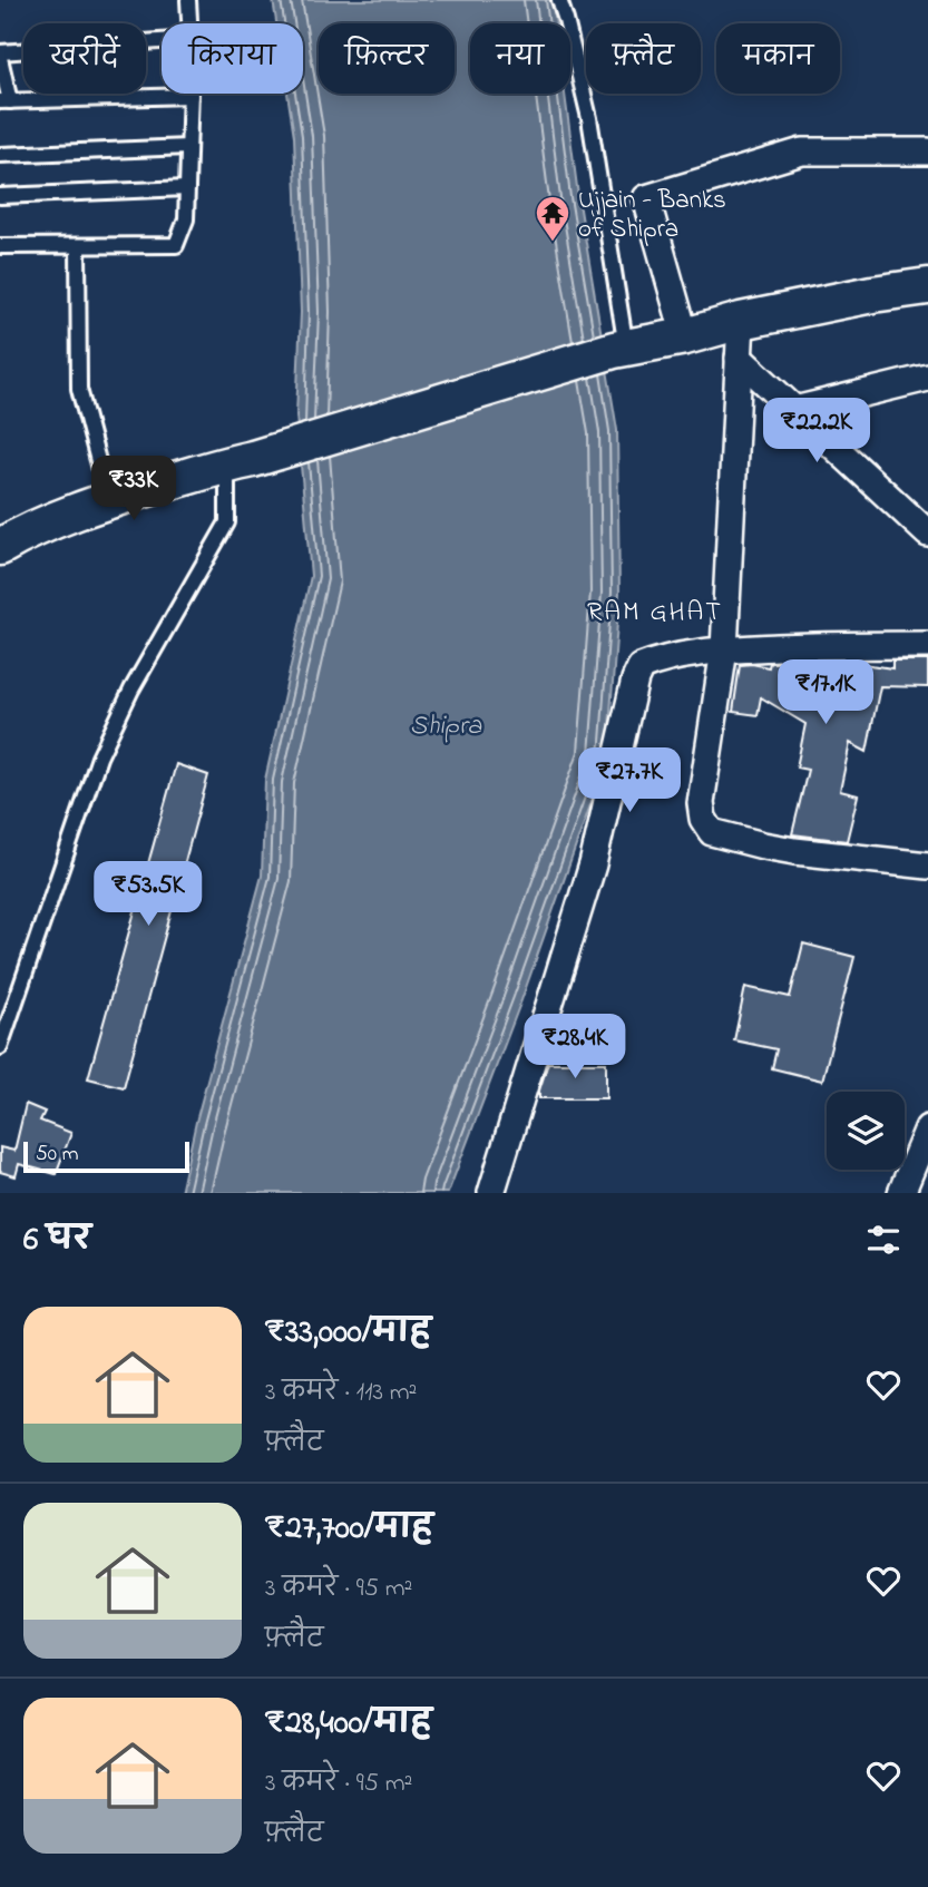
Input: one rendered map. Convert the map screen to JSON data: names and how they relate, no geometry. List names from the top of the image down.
{
  "districts": ["RAM GHAT"],
  "water": ["Shipra"],
  "places": {
    "temple": ["Ujjain - Banks of Shipra"]
  },
  "scale_bar": "50 m",
  "page": {
    "chip": [
      "खरीदें",
      "किराया",
      "फ़िल्टर",
      "नया",
      "फ़्लैट",
      "मकान"
    ],
    "price": [
      "₹22.2K",
      "₹33K",
      "₹17.1K",
      "₹27.7K",
      "₹53.5K",
      "₹28.4K"
    ],
    "scale": "50 m",
    "heading": "6 घर",
    "list": [
      {
        "name": "₹33,000/माह",
        "note": "3 कमरे · 113 m² · फ़्लैट"
      },
      {
        "name": "₹27,700/माह",
        "note": "3 कमरे · 95 m² · फ़्लैट"
      },
      {
        "name": "₹28,400/माह",
        "note": "3 कमरे · 95 m² · फ़्लैट"
      }
    ]
  }
}
